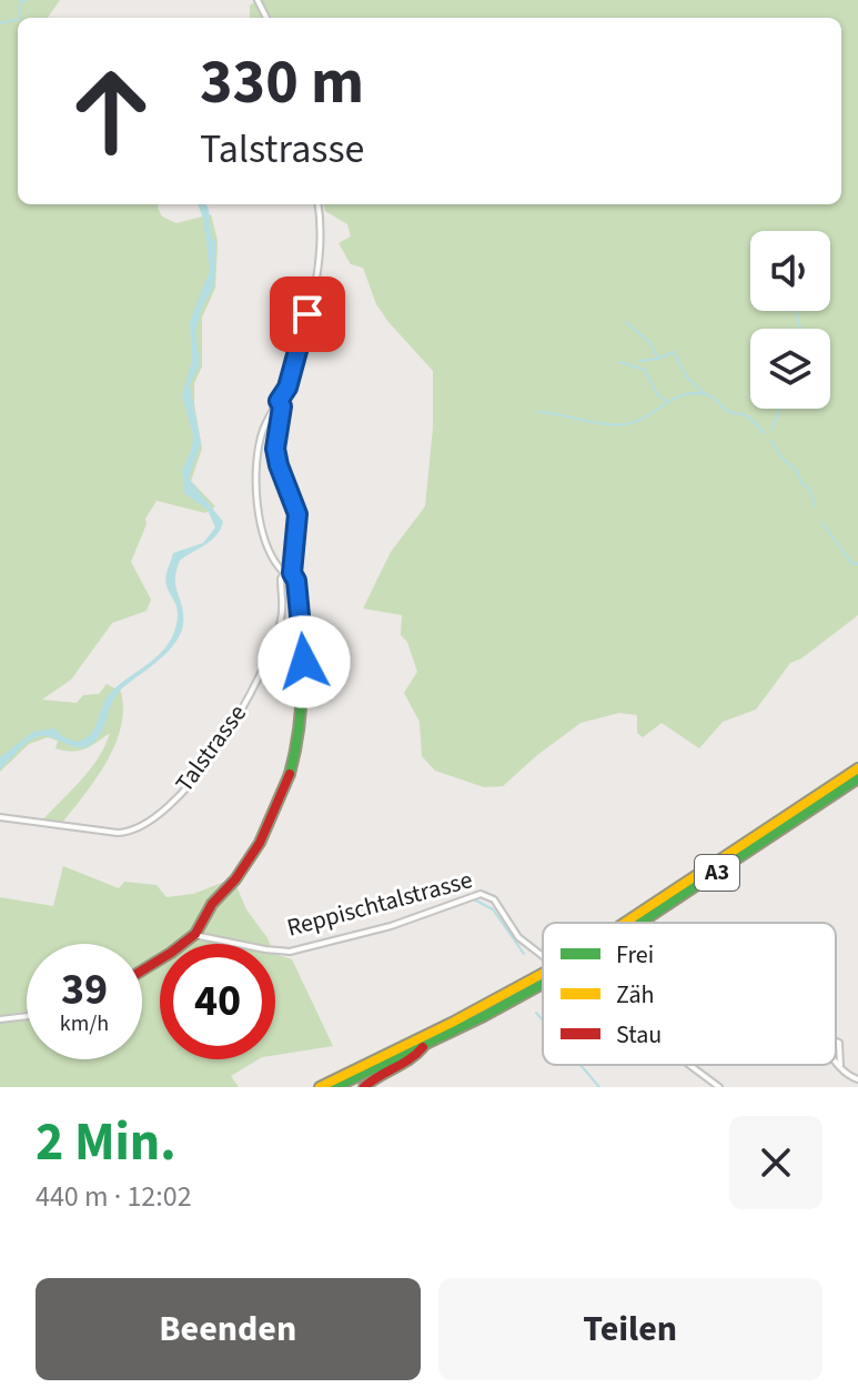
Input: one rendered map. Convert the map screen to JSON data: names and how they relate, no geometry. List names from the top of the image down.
{
  "streets": {
    "main road": ["A3"],
    "street": ["Talstrasse", "Reppischtalstrasse"]
  },
  "legend": ["Frei", "Zäh", "Stau"],
  "page": {
    "turn": ["330 m", "Talstrasse"],
    "speed": "39 km/h",
    "limit": "40",
    "heading": ["2 Min.", "440 m · 12:02"],
    "buttons": ["Beenden", "Teilen"]
  }
}
